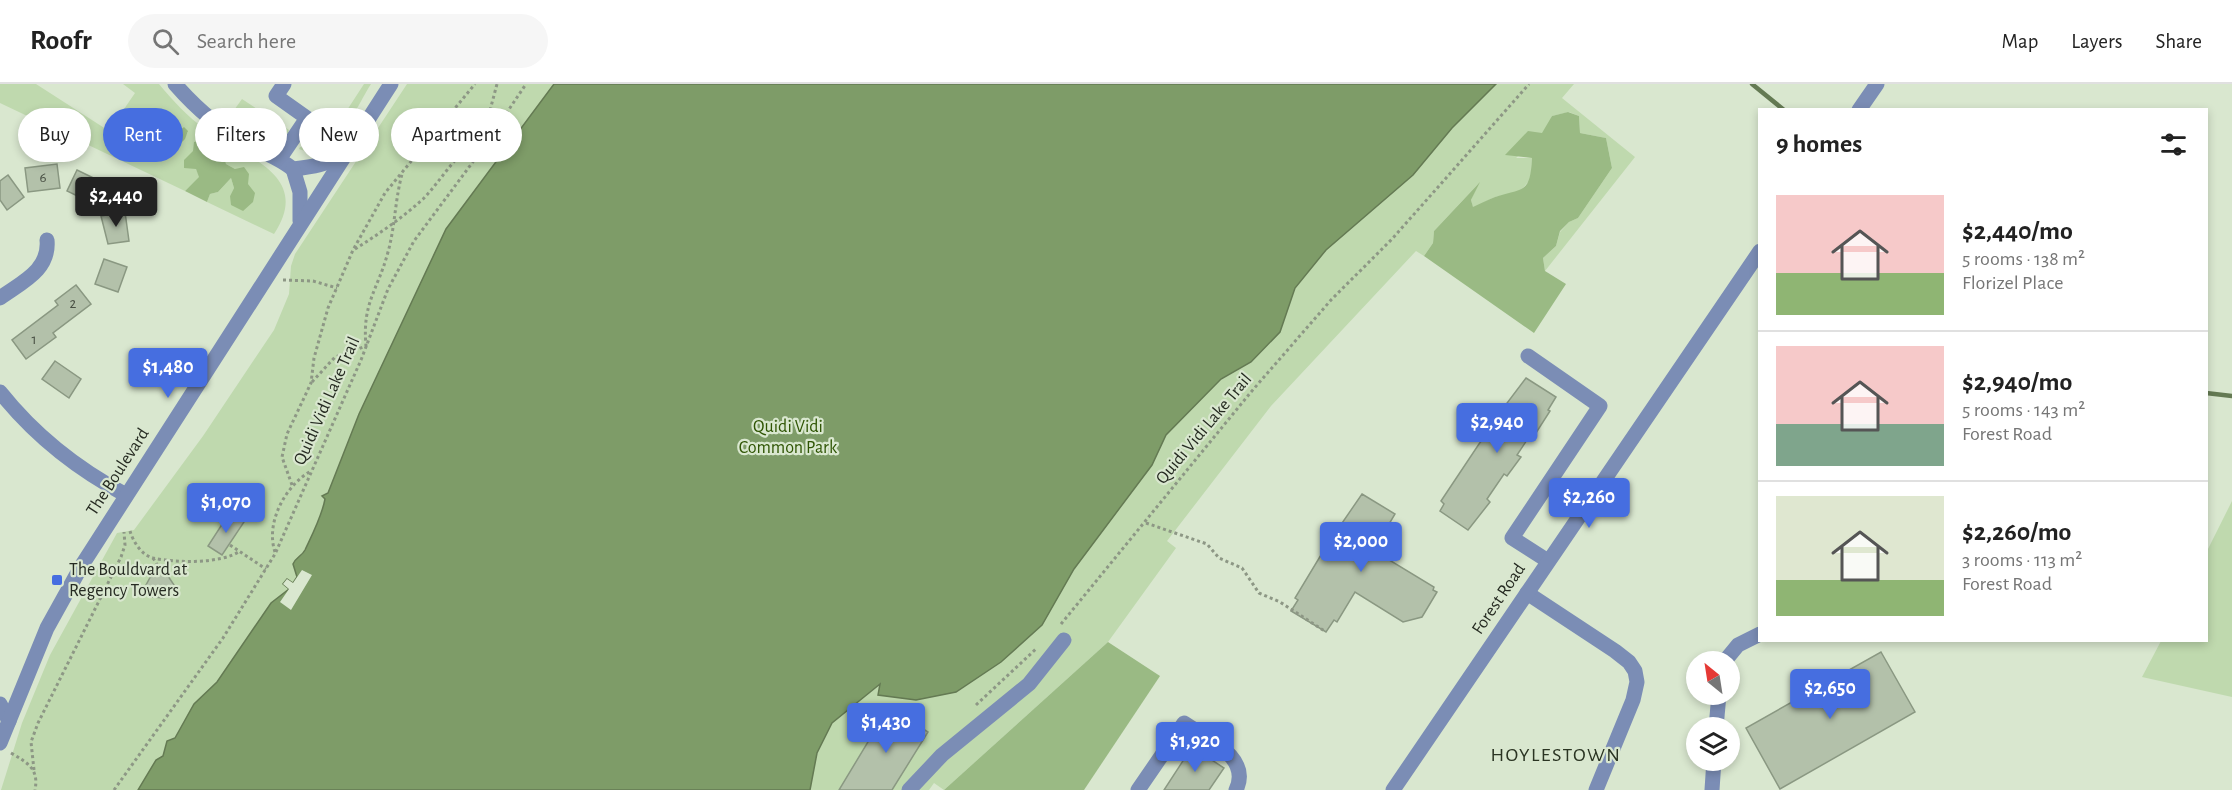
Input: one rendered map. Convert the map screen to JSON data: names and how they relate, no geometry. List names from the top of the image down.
{
  "streets": {
    "street": ["The Boulevard", "Forest Road"],
    "path": ["Quidi Vidi Lake Trail"]
  },
  "districts": ["HOYLESTOWN"],
  "parks": ["Quidi Vidi Common Park"],
  "places": {
    "transit": ["The Bouldvard at Regency Towers"]
  },
  "house_numbers": ["6", "2", "1"],
  "north": "top left",
  "page": {
    "header": "Roofr",
    "search": "Search here",
    "nav": ["Map", "Layers", "Share"],
    "chip": [
      "Buy",
      "Rent",
      "Filters",
      "New",
      "Apartment"
    ],
    "heading": "9 homes",
    "price": [
      "$2,440",
      "$1,480",
      "$2,940",
      "$2,260",
      "$1,070",
      "$2,000",
      "$2,650",
      "$1,430",
      "$1,920"
    ],
    "list": [
      {
        "name": "$2,440/mo",
        "note": "5 rooms · 138 m² · Florizel Place"
      },
      {
        "name": "$2,940/mo",
        "note": "5 rooms · 143 m² · Forest Road"
      },
      {
        "name": "$2,260/mo",
        "note": "3 rooms · 113 m² · Forest Road"
      }
    ]
  }
}
